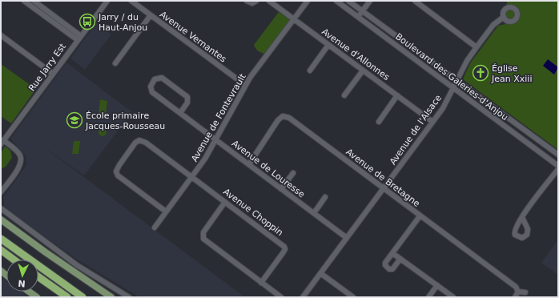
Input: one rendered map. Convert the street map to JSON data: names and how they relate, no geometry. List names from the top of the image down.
{
  "streets": {
    "street": [
      "Avenue Vernantes",
      "Avenue d'Allonnes",
      "Rue Jarry Est",
      "Boulevard des Galeries-d'Anjou",
      "Avenue de Fontevrault",
      "Avenue de l'Alsace",
      "Avenue de Louresse",
      "Avenue de Bretagne",
      "Avenue Choppin"
    ]
  },
  "crossings": [
    ["Avenue Vernantes", "Avenue de Fontevrault"],
    ["Avenue d'Allonnes", "Avenue de Fontevrault"],
    ["Avenue d'Allonnes", "Avenue de l'Alsace"],
    ["Boulevard des Galeries-d'Anjou", "Avenue de l'Alsace"],
    ["Avenue de Fontevrault", "Avenue de Louresse"],
    ["Avenue de Fontevrault", "Avenue Choppin"],
    ["Avenue de l'Alsace", "Avenue de Louresse"],
    ["Avenue de l'Alsace", "Avenue de Bretagne"],
    ["Avenue de Louresse", "Avenue de Bretagne"]
  ],
  "places": {
    "bus stop": ["Jarry / du Haut-Anjou"],
    "church": ["Église Jean Xxiii"],
    "school or university": ["École primaire Jacques-Rousseau"]
  },
  "north": "bottom"
}
